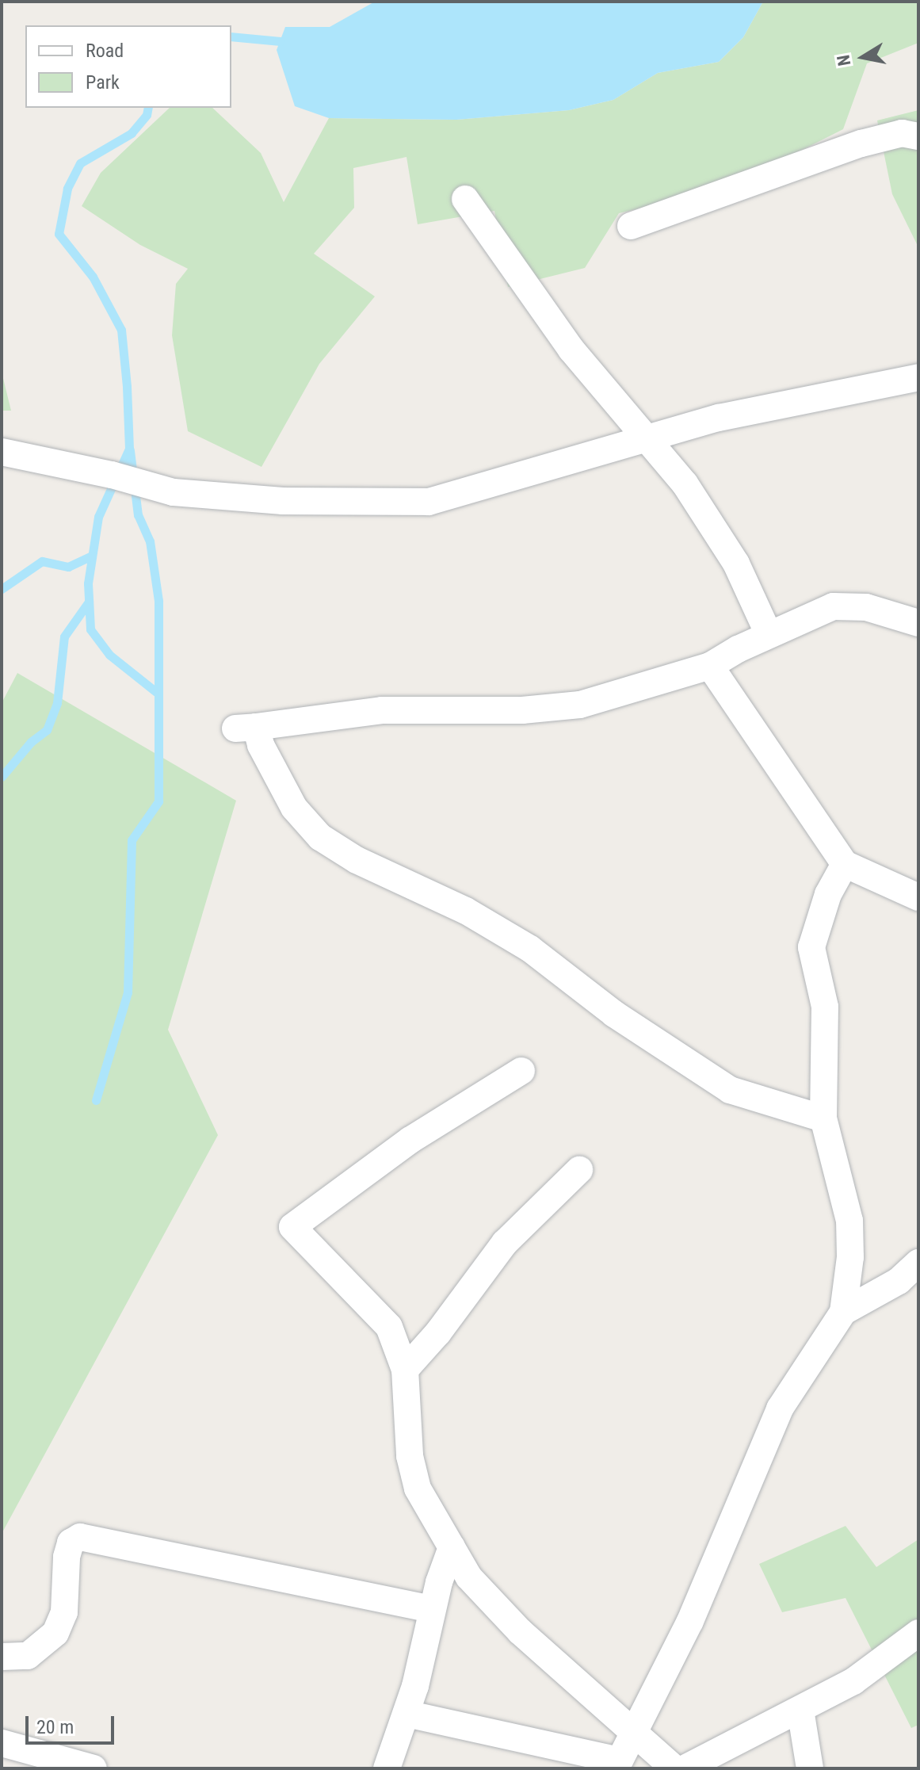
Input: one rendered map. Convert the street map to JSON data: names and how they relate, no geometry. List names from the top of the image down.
{
  "legend": ["Road", "Park"],
  "scale_bar": "20 m",
  "north": "left"
}
